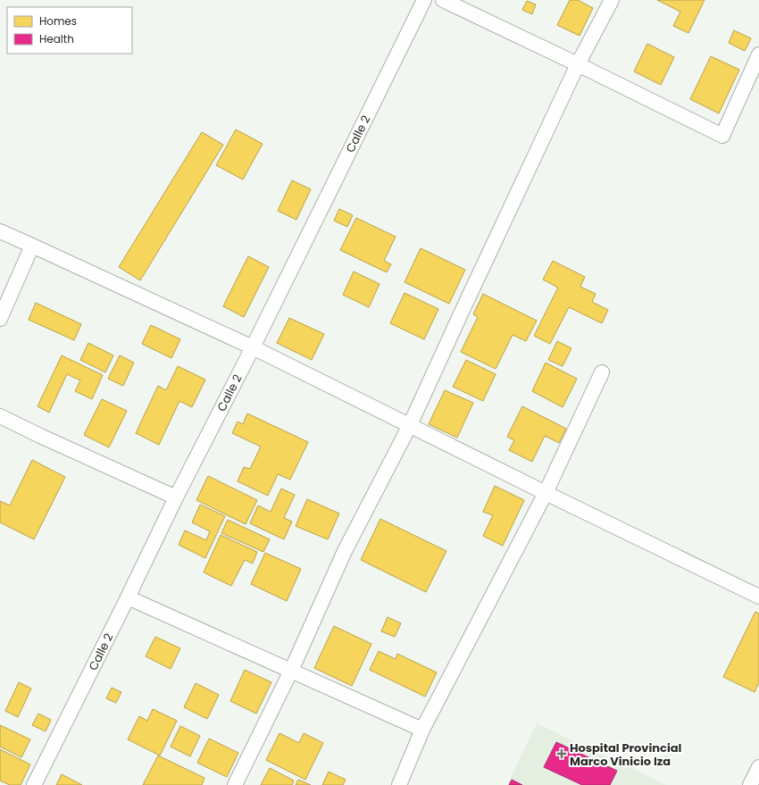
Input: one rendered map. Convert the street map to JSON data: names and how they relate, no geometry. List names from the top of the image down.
{
  "streets": {
    "street": ["Calle 2"]
  },
  "places": {
    "health": ["Hospital Provincial Marco Vinicio Iza"]
  },
  "legend": ["Homes", "Health"]
}
